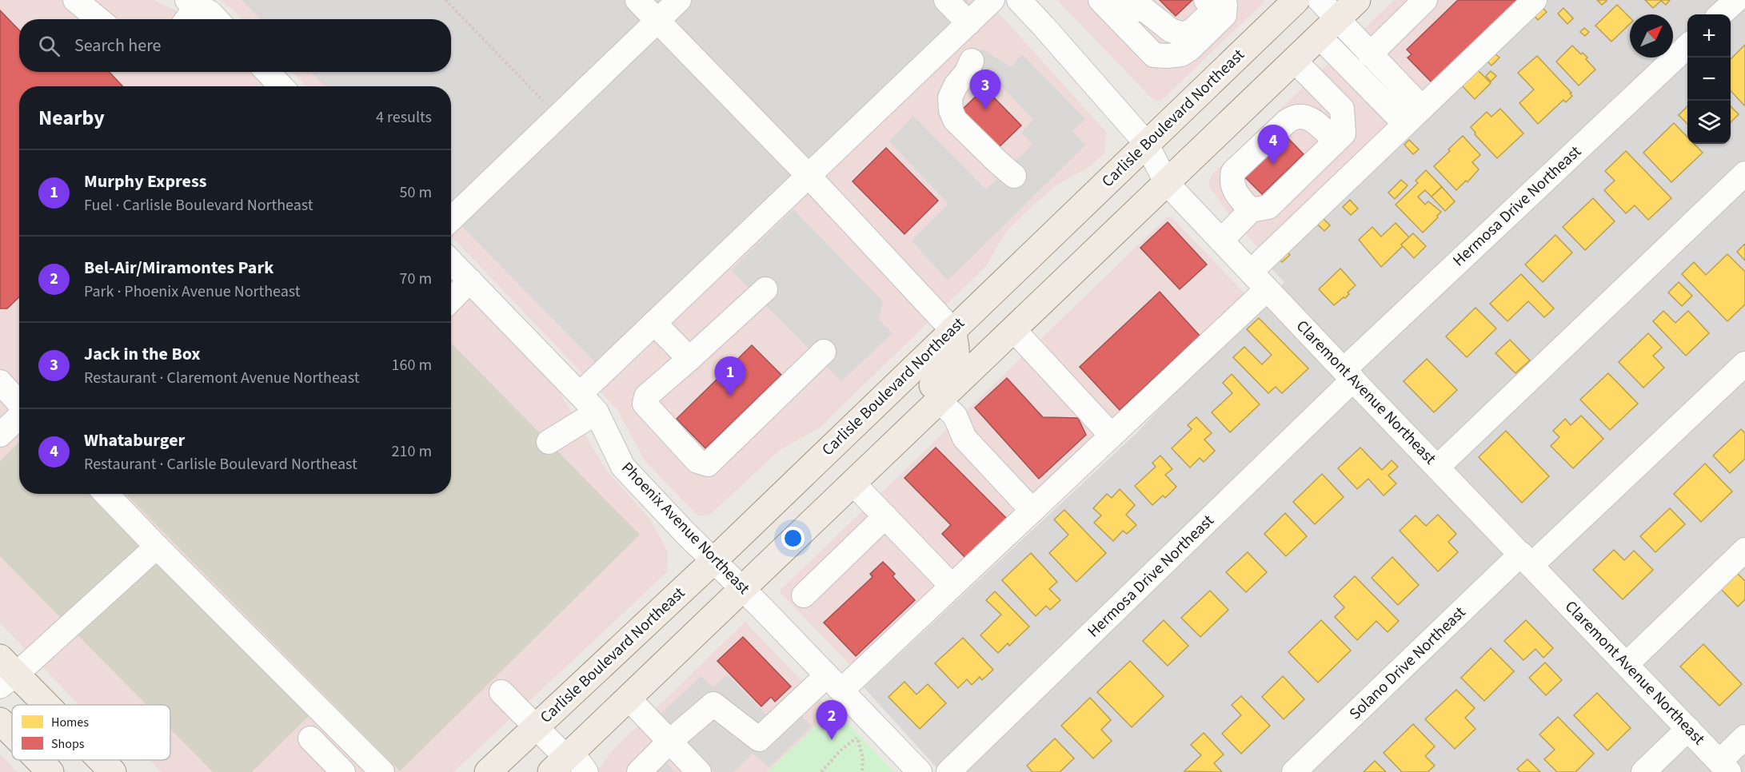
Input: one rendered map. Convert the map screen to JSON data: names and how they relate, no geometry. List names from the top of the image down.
{
  "streets": {
    "main road": ["Carlisle Boulevard Northeast"],
    "street": [
      "Hermosa Drive Northeast",
      "Claremont Avenue Northeast",
      "Phoenix Avenue Northeast",
      "Solano Drive Northeast"
    ]
  },
  "crossings": [
    ["Carlisle Boulevard Northeast", "Claremont Avenue Northeast"],
    ["Carlisle Boulevard Northeast", "Phoenix Avenue Northeast"],
    ["Hermosa Drive Northeast", "Claremont Avenue Northeast"],
    ["Claremont Avenue Northeast", "Solano Drive Northeast"]
  ],
  "legend": ["Homes", "Shops"],
  "north": "top right",
  "page": {
    "map_buttons": ["+", "−"],
    "search": "Search here",
    "pins": [
      "3",
      "4",
      "1",
      "2"
    ],
    "heading": ["Nearby", "4 results"],
    "list": [
      {
        "mark": "1",
        "name": "Murphy Express",
        "note": "Fuel · Carlisle Boulevard Northeast",
        "value": "50 m"
      },
      {
        "mark": "2",
        "name": "Bel-Air/Miramontes Park",
        "note": "Park · Phoenix Avenue Northeast",
        "value": "70 m"
      },
      {
        "mark": "3",
        "name": "Jack in the Box",
        "note": "Restaurant · Claremont Avenue Northeast",
        "value": "160 m"
      },
      {
        "mark": "4",
        "name": "Whataburger",
        "note": "Restaurant · Carlisle Boulevard Northeast",
        "value": "210 m"
      }
    ]
  }
}
